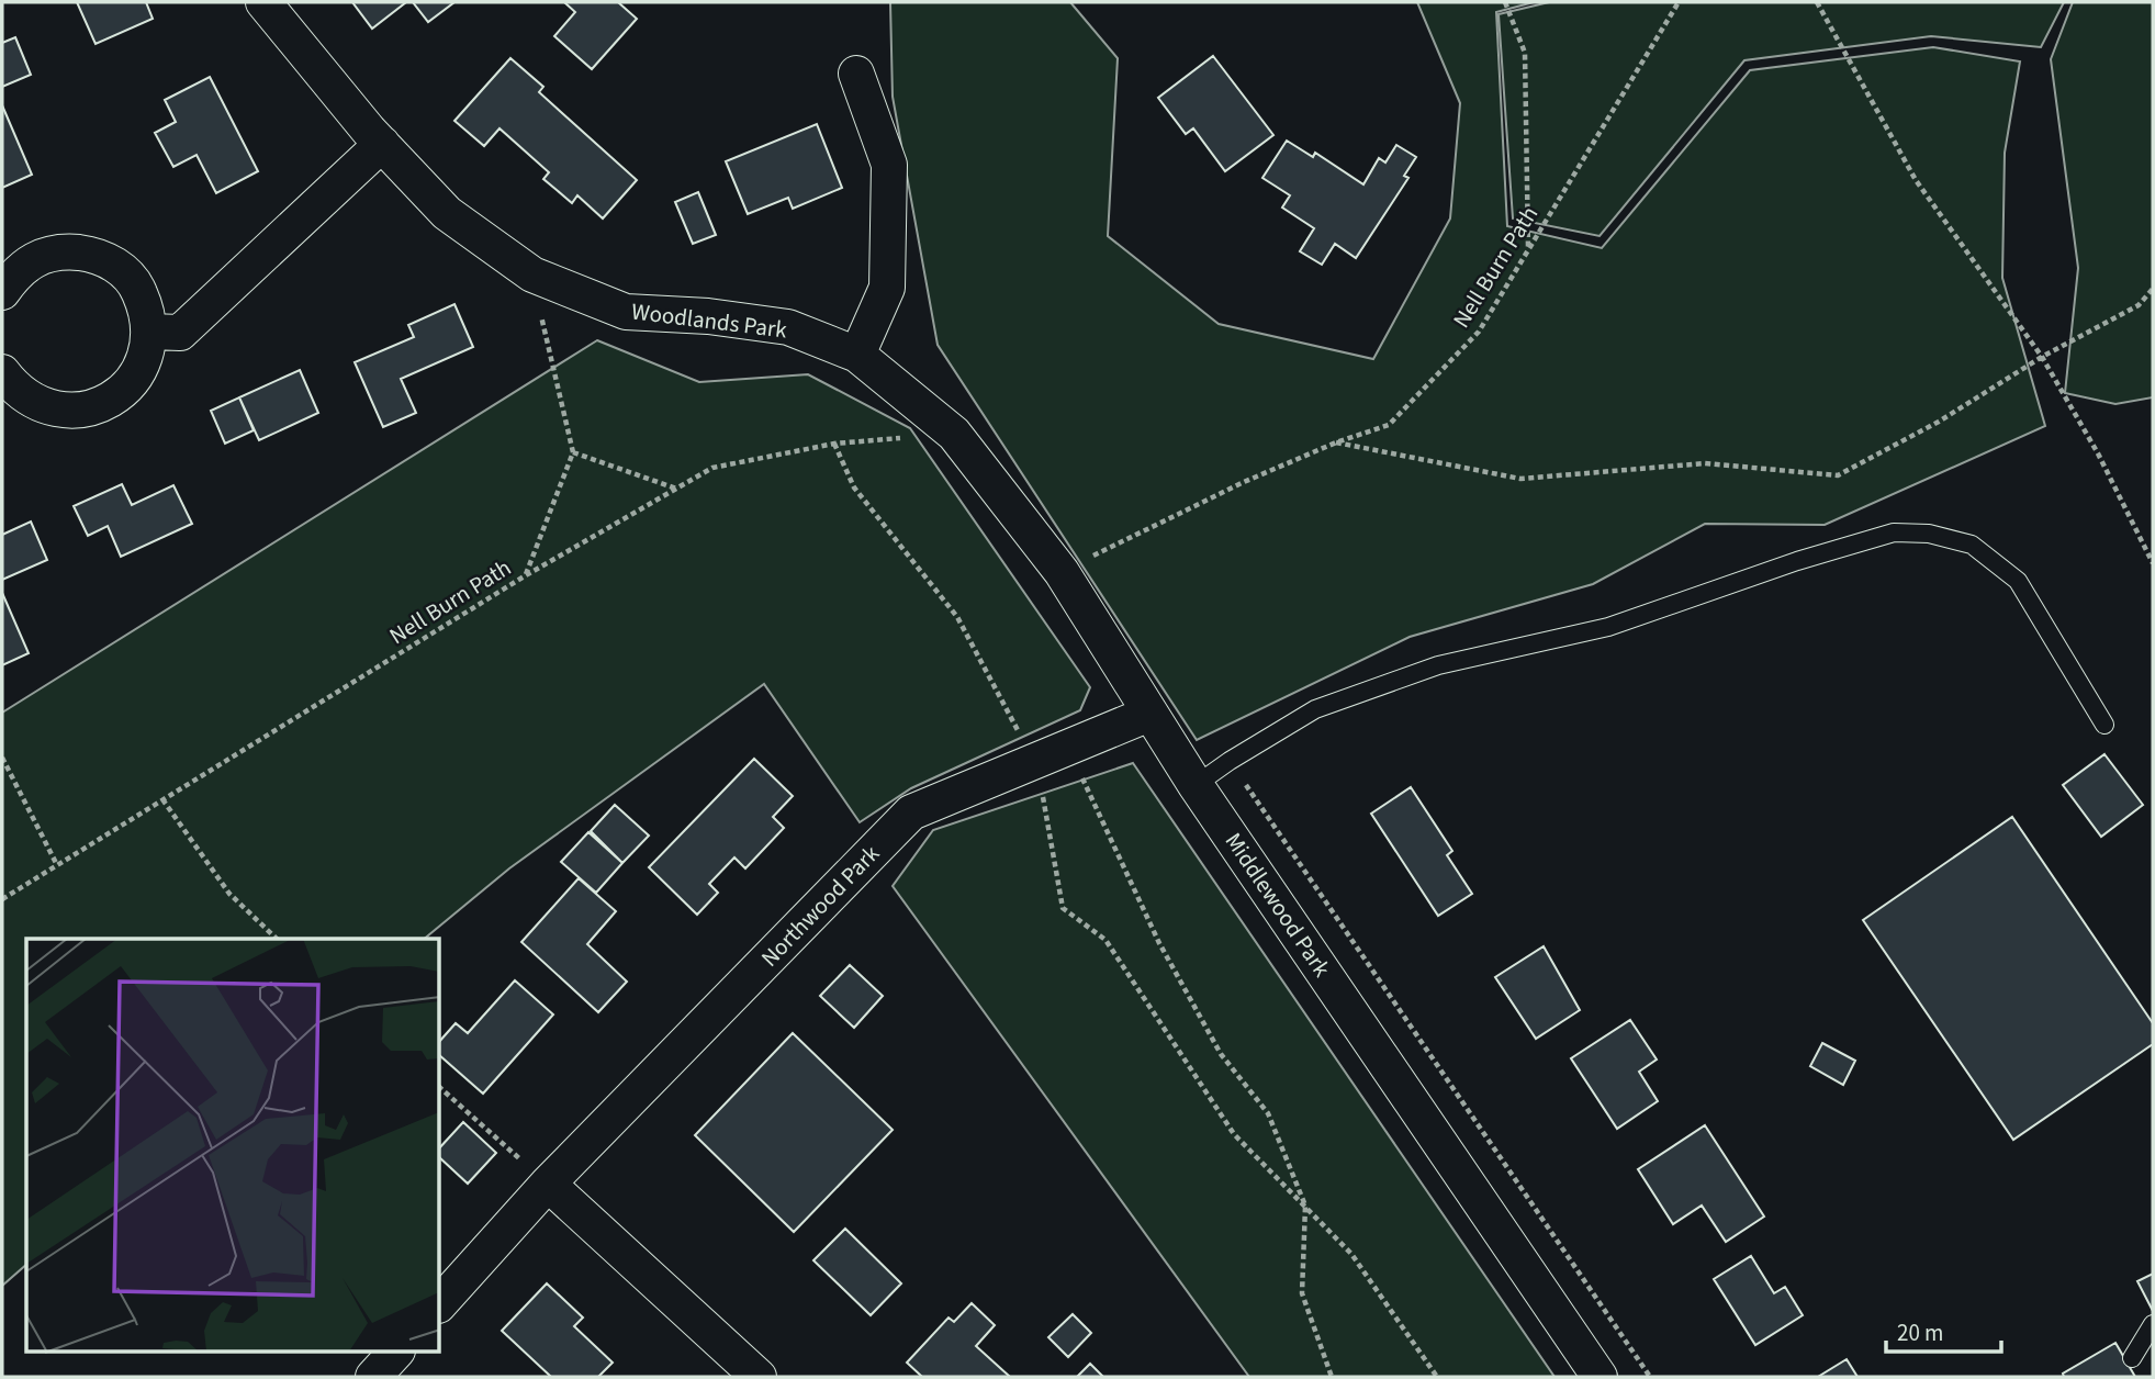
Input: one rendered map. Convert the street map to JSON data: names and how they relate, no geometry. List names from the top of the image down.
{
  "streets": {
    "street": ["Woodlands Park", "Middlewood Park", "Northwood Park"],
    "path": ["Nell Burn Path"]
  },
  "crossings": [
    ["Nell Burn Path", "Woodlands Park"],
    ["Nell Burn Path", "Middlewood Park"],
    ["Woodlands Park", "Middlewood Park"],
    ["Middlewood Park", "Northwood Park"]
  ],
  "scale_bar": "20 m"
}
